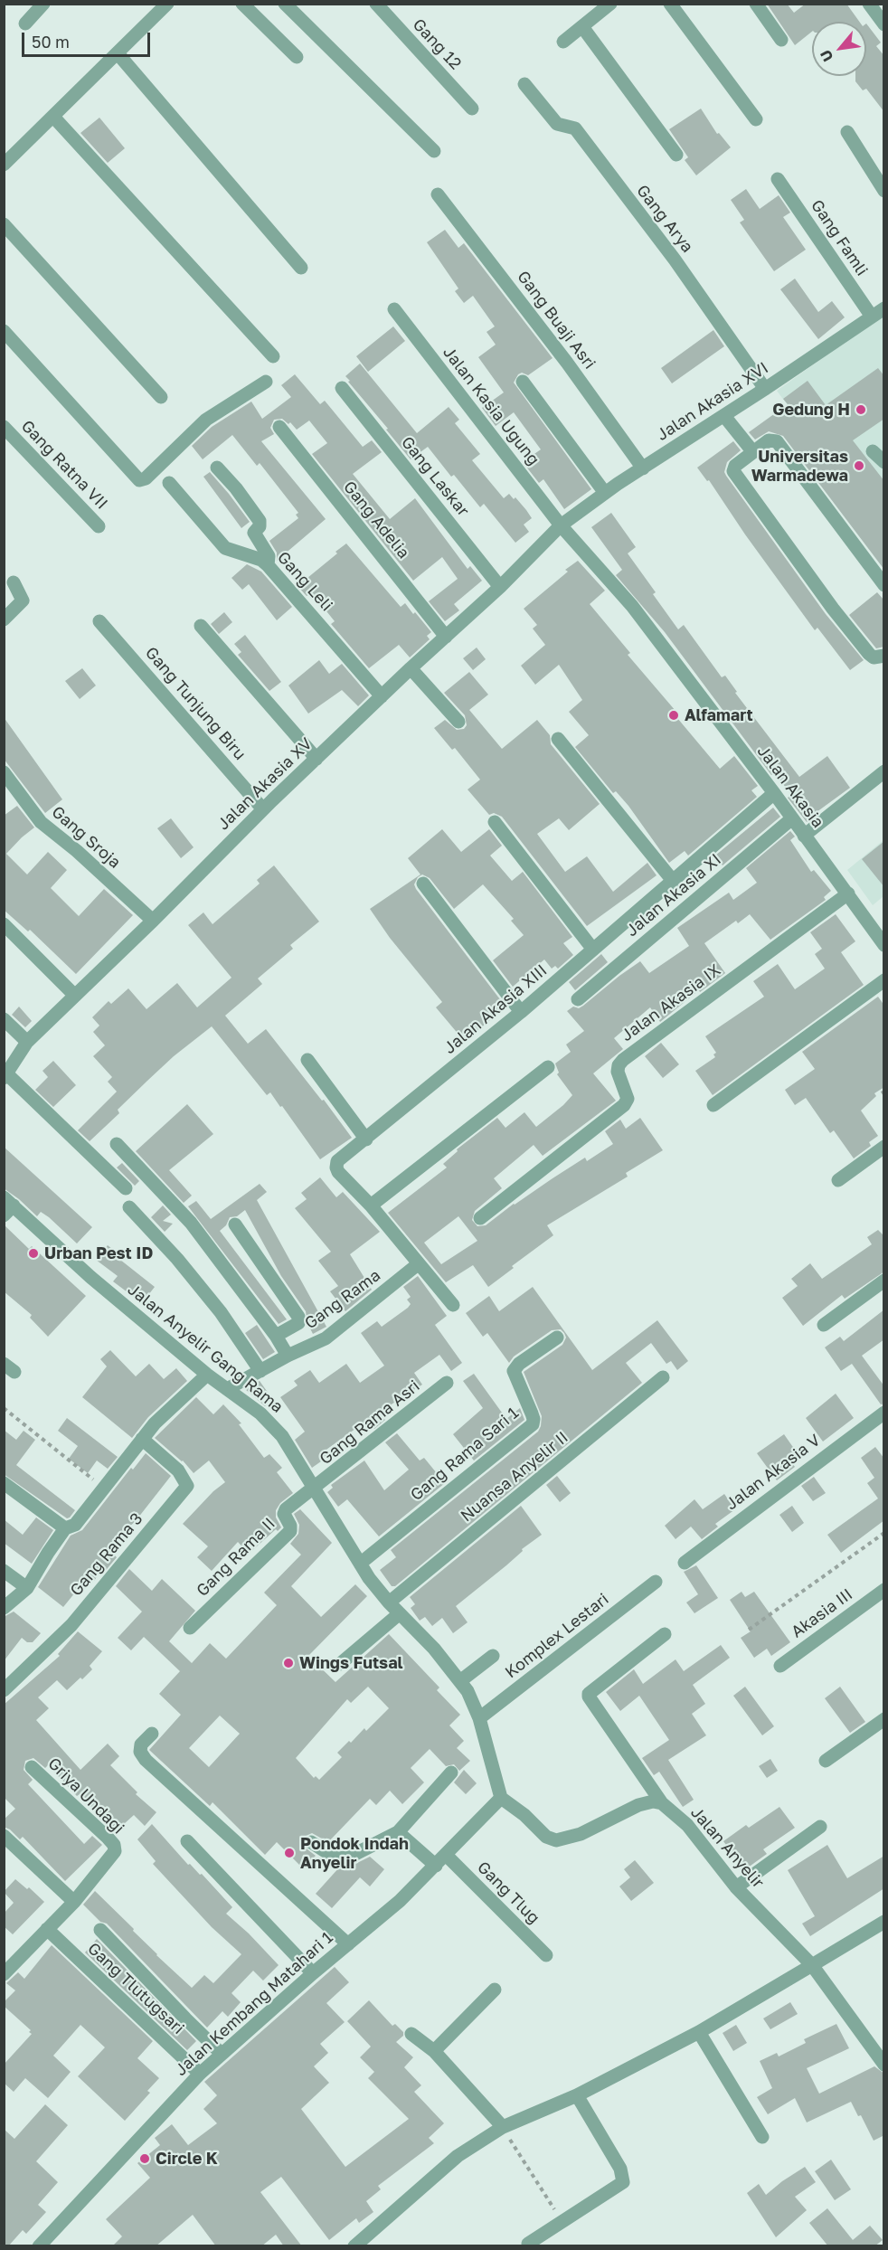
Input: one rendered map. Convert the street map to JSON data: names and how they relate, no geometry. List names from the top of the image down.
{
  "streets": {
    "street": [
      "Gang 12",
      "Gang Arya",
      "Gang Famli",
      "Gang Buaji Asri",
      "Jalan Akasia XVI",
      "Jalan Kasia Ugung",
      "Gang Ratna VII",
      "Gang Laskar",
      "Gang Adelia",
      "Gang Leli",
      "Gang Tunjung Biru",
      "Jalan Akasia XV",
      "Jalan Akasia",
      "Gang Sroja",
      "Jalan Akasia XI",
      "Jalan Akasia IX",
      "Jalan Akasia XIII",
      "Gang Rama",
      "Jalan Anyelir Gang Rama",
      "Gang Rama Asri",
      "Gang Rama Sari 1",
      "Jalan Akasia V",
      "Nuansa Anyelir II",
      "Gang Rama 3",
      "Gang Rama II",
      "Akasia III",
      "Komplex Lestari",
      "Griya Undagi",
      "Jalan Anyelir",
      "Gang Tlug",
      "Gang Tlutugsari",
      "Jalan Kembang Matahari 1"
    ]
  },
  "crossings": [
    ["Gang Arya", "Jalan Akasia XVI"],
    ["Gang Famli", "Jalan Akasia XVI"],
    ["Gang Buaji Asri", "Jalan Akasia XVI"],
    ["Jalan Akasia XVI", "Jalan Kasia Ugung"],
    ["Jalan Akasia XVI", "Jalan Akasia XV"],
    ["Jalan Akasia XVI", "Jalan Akasia"],
    ["Jalan Kasia Ugung", "Jalan Akasia XV"],
    ["Jalan Kasia Ugung", "Jalan Akasia"],
    ["Gang Laskar", "Jalan Akasia XV"],
    ["Gang Adelia", "Jalan Akasia XV"],
    ["Gang Leli", "Jalan Akasia XV"],
    ["Gang Tunjung Biru", "Jalan Akasia XV"],
    ["Jalan Akasia XV", "Jalan Akasia"],
    ["Jalan Akasia XV", "Gang Sroja"],
    ["Jalan Akasia", "Jalan Akasia XI"],
    ["Jalan Akasia", "Jalan Akasia IX"],
    ["Jalan Akasia", "Jalan Akasia XIII"],
    ["Jalan Akasia XIII", "Gang Rama"],
    ["Gang Rama", "Jalan Anyelir Gang Rama"],
    ["Jalan Anyelir Gang Rama", "Gang Rama Asri"],
    ["Jalan Anyelir Gang Rama", "Gang Rama Sari 1"],
    ["Jalan Anyelir Gang Rama", "Nuansa Anyelir II"],
    ["Jalan Anyelir Gang Rama", "Gang Rama II"],
    ["Jalan Anyelir Gang Rama", "Komplex Lestari"],
    ["Jalan Anyelir Gang Rama", "Jalan Kembang Matahari 1"],
    ["Gang Rama Asri", "Gang Rama II"],
    ["Griya Undagi", "Gang Tlutugsari"],
    ["Gang Tlug", "Jalan Kembang Matahari 1"],
    ["Gang Tlutugsari", "Jalan Kembang Matahari 1"]
  ],
  "places": [
    "Gedung H",
    "Universitas Warmadewa",
    "Alfamart",
    "Urban Pest ID",
    "Wings Futsal",
    "Pondok Indah Anyelir",
    "Circle K"
  ],
  "scale_bar": "50 m",
  "north": "bottom left"
}
